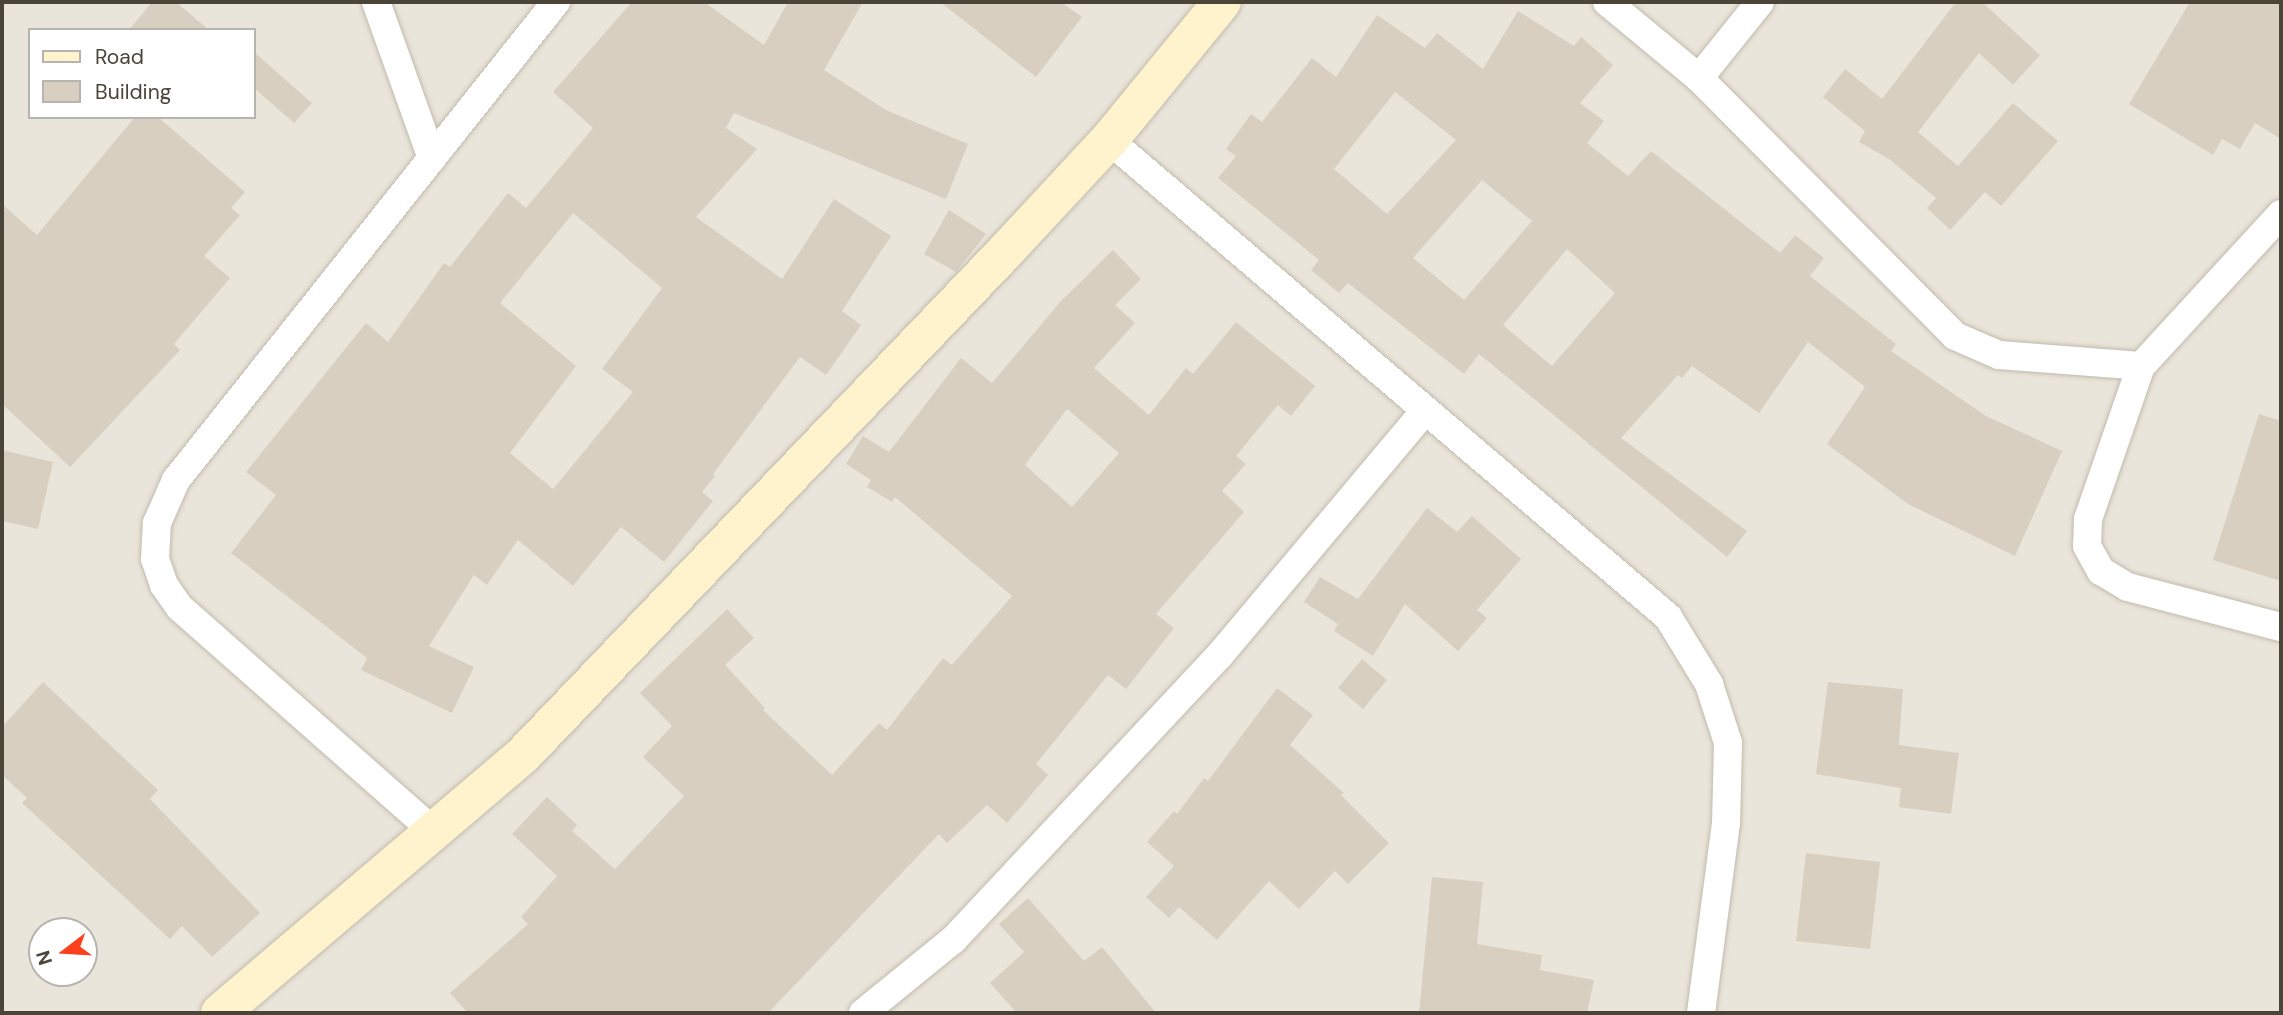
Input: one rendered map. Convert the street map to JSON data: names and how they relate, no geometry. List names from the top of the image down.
{
  "legend": ["Road", "Building"],
  "north": "left"
}
